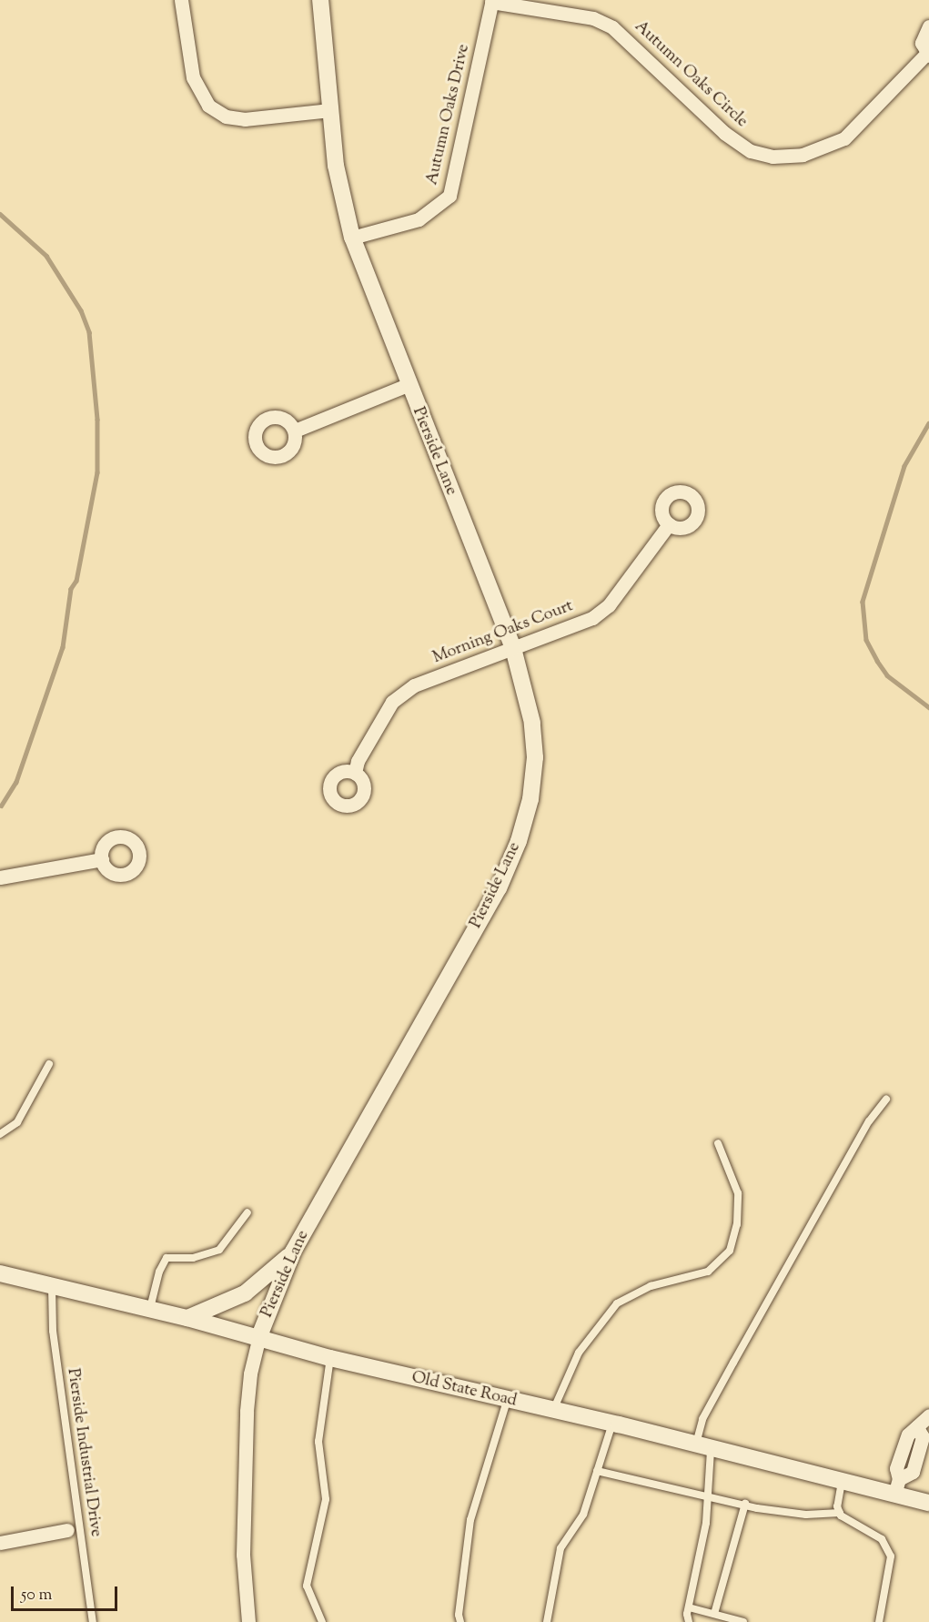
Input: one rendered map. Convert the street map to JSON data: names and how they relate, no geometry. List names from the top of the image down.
{
  "streets": {
    "street": [
      "Autumn Oaks Circle",
      "Autumn Oaks Drive",
      "Pierside Lane",
      "Morning Oaks Court",
      "Old State Road"
    ],
    "lane": ["Pierside Industrial Drive"]
  },
  "crossings": [
    ["Autumn Oaks Circle", "Autumn Oaks Drive"],
    ["Autumn Oaks Drive", "Pierside Lane"],
    ["Pierside Lane", "Morning Oaks Court"],
    ["Pierside Lane", "Old State Road"],
    ["Old State Road", "Pierside Industrial Drive"]
  ],
  "scale_bar": "50 m"
}
